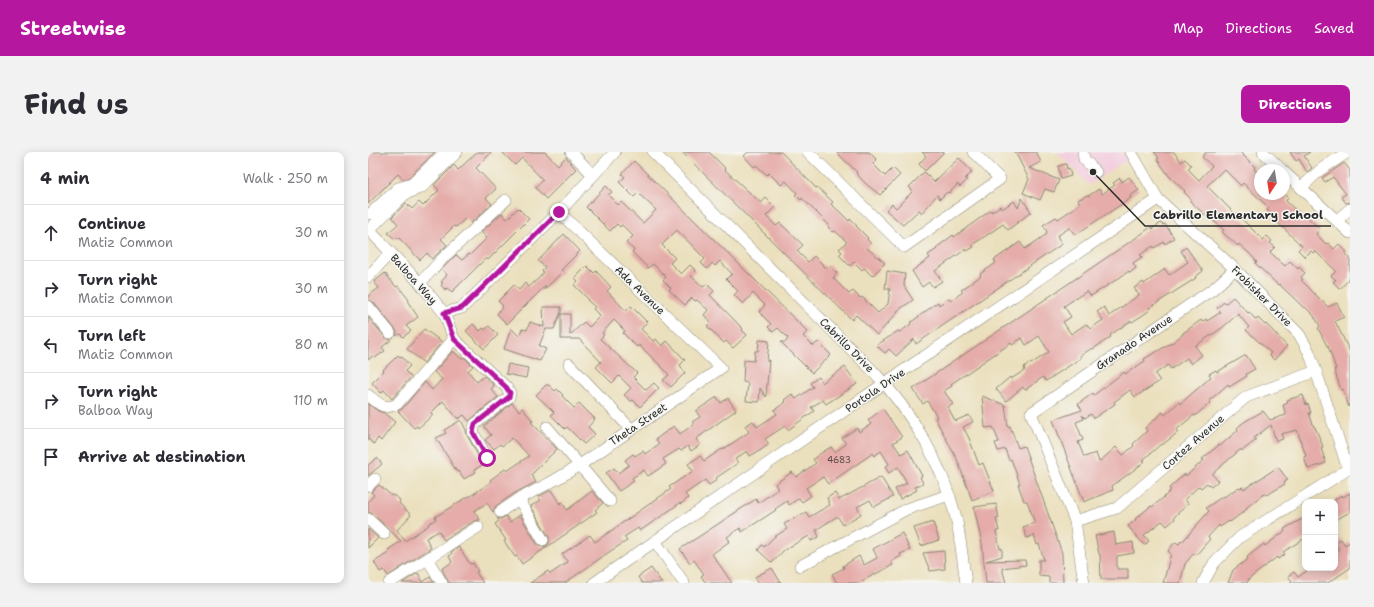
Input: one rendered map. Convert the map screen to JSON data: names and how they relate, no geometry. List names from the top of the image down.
{
  "streets": {
    "street": [
      "Balboa Way",
      "Ada Avenue",
      "Frobisher Drive",
      "Granado Avenue",
      "Cabrillo Drive",
      "Portola Drive",
      "Theta Street",
      "Cortez Avenue"
    ]
  },
  "crossings": [
    ["Balboa Way", "Ada Avenue"],
    ["Ada Avenue", "Theta Street"],
    ["Frobisher Drive", "Granado Avenue"],
    ["Frobisher Drive", "Portola Drive"],
    ["Frobisher Drive", "Cortez Avenue"],
    ["Granado Avenue", "Cortez Avenue"],
    ["Cabrillo Drive", "Portola Drive"]
  ],
  "places": ["Cabrillo Elementary School"],
  "house_numbers": ["4683"],
  "north": "bottom",
  "page": {
    "header": "Streetwise",
    "nav": ["Map", "Directions", "Saved"],
    "title": "Find us",
    "buttons": "Directions",
    "heading": ["4 min", "Walk · 250 m"],
    "list": [
      ["Continue", "Matiz Common", "30 m"],
      ["Turn right", "Matiz Common", "30 m"],
      ["Turn left", "Matiz Common", "80 m"],
      ["Turn right", "Balboa Way", "110 m"],
      "Arrive at destination"
    ],
    "map_buttons": ["+", "−"]
  }
}
